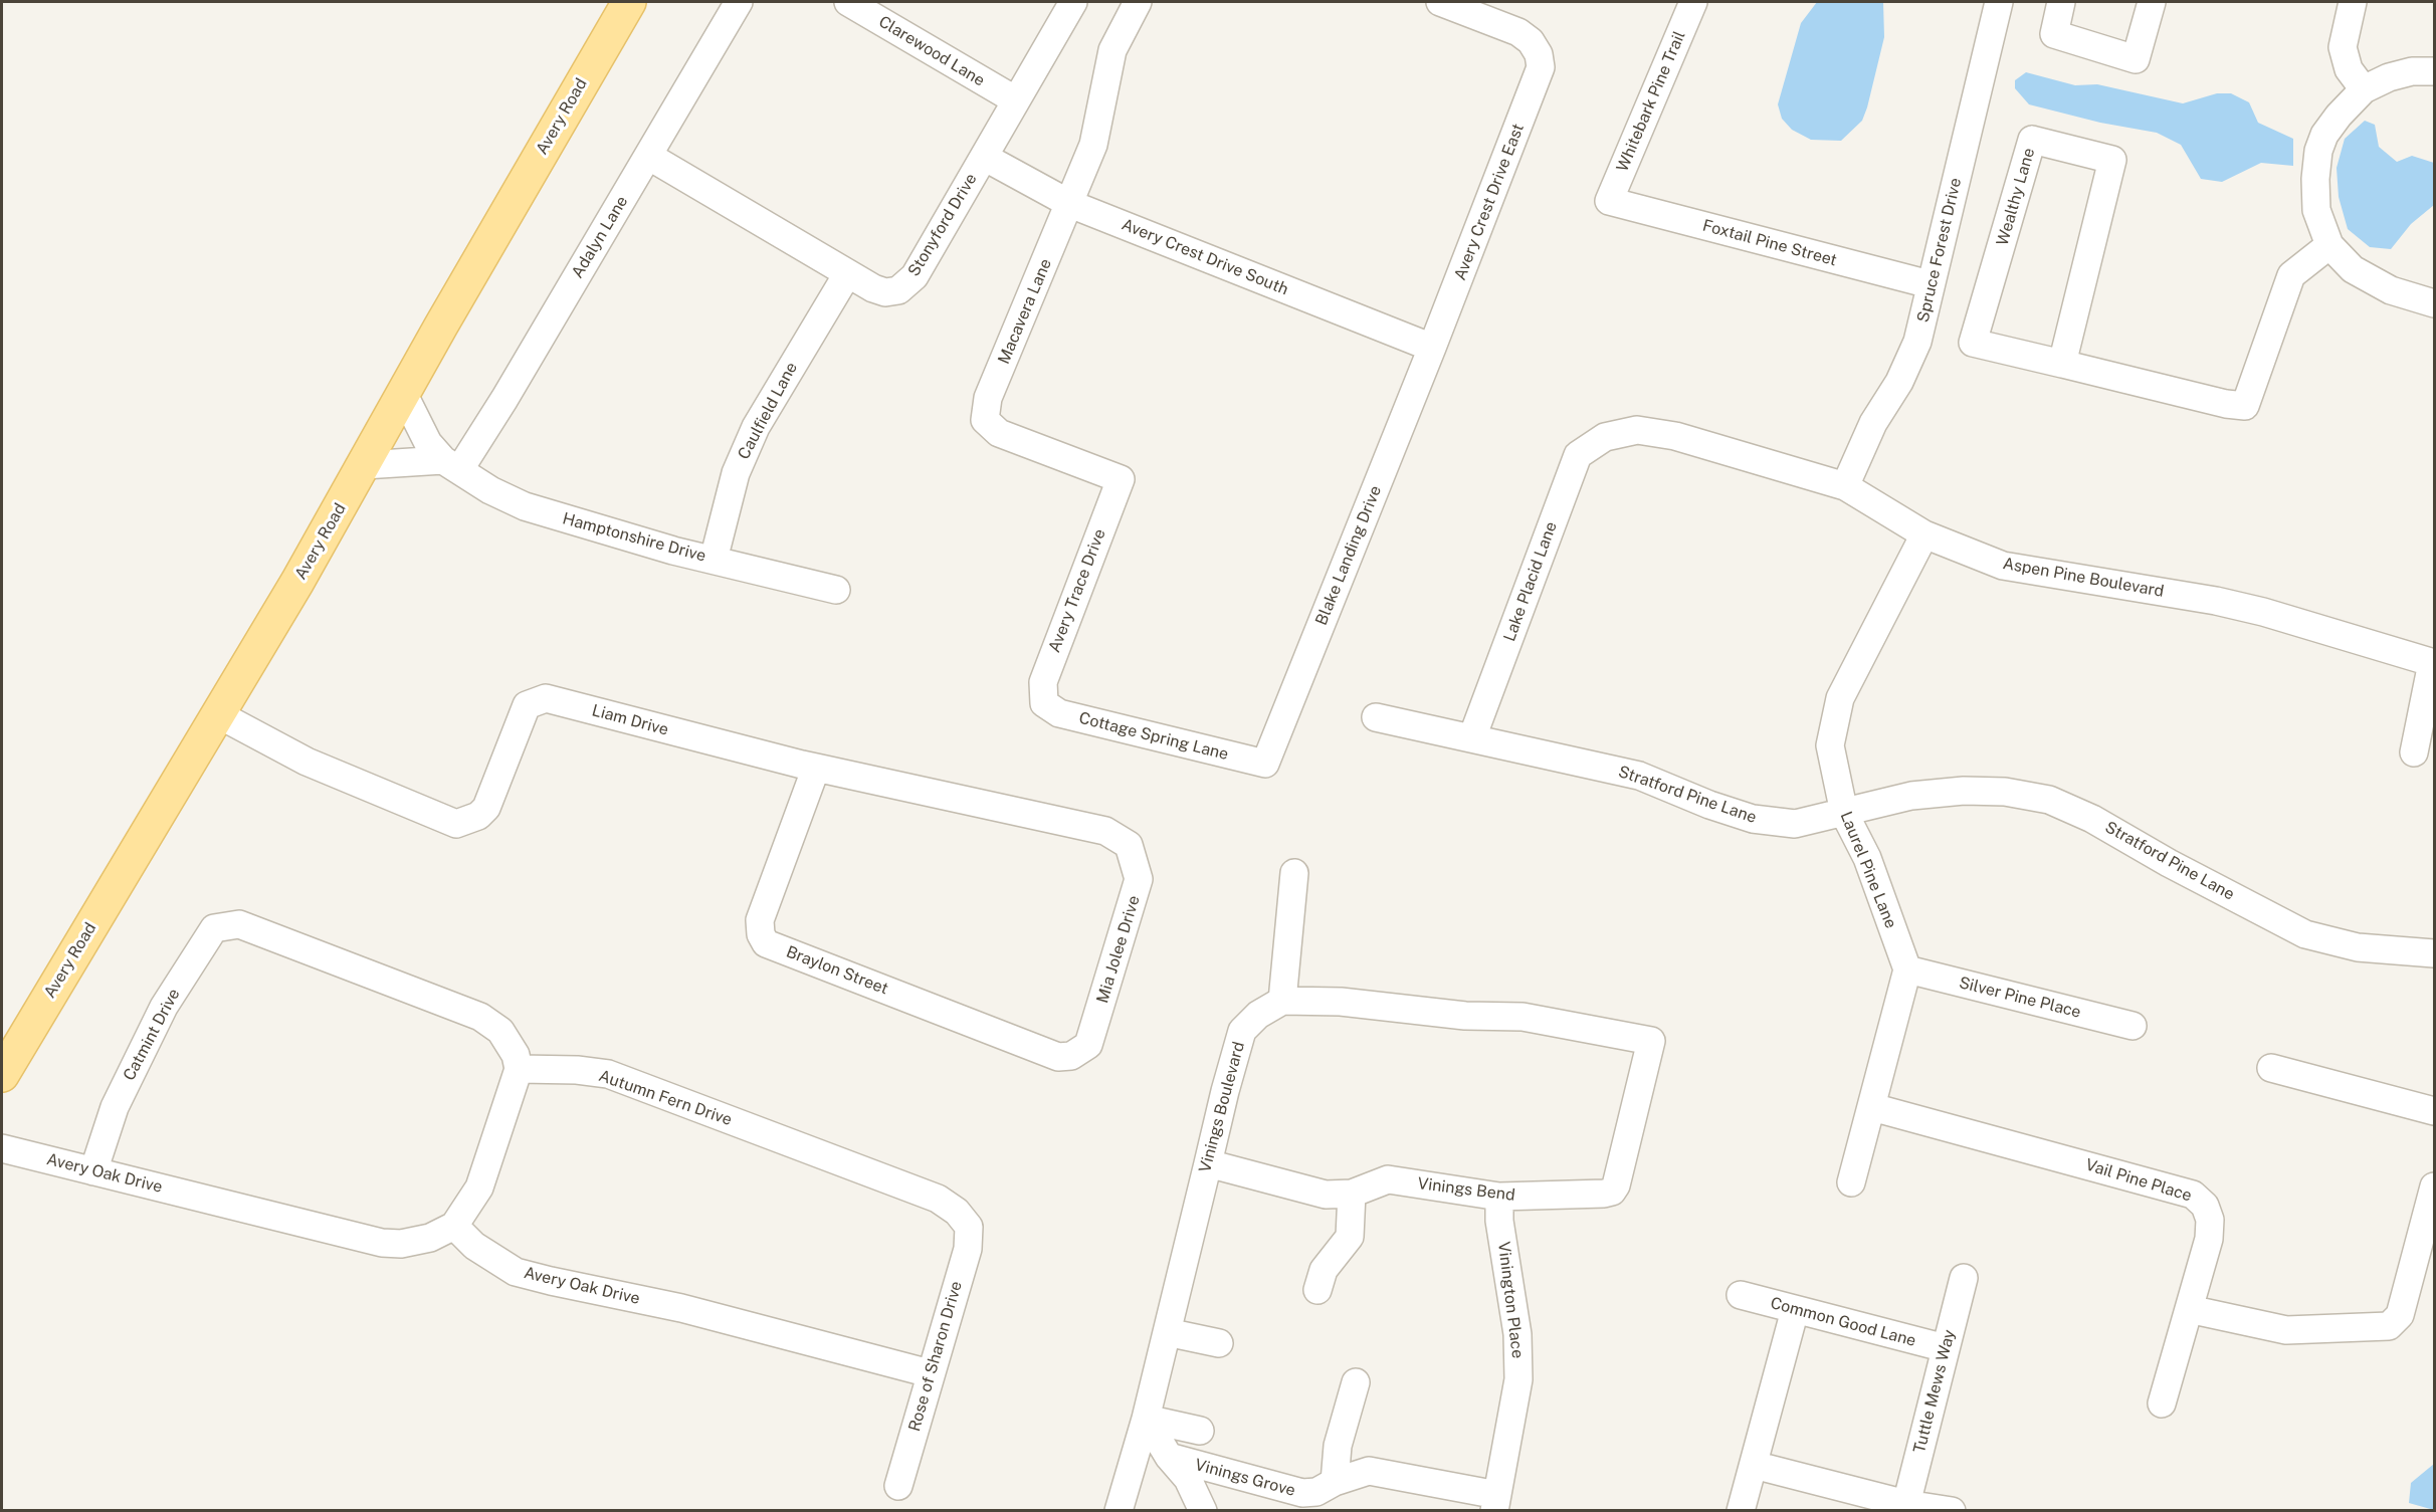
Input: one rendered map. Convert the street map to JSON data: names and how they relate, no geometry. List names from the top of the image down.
{
  "streets": {
    "main road": ["Avery Road"],
    "street": [
      "Clarewood Lane",
      "Whitebark Pine Trail",
      "Wealthy Lane",
      "Avery Crest Drive East",
      "Stonyford Drive",
      "Adalyn Lane",
      "Foxtail Pine Street",
      "Spruce Forest Drive",
      "Avery Crest Drive South",
      "Macavera Lane",
      "Caulfield Lane",
      "Hamptonshire Drive",
      "Blake Landing Drive",
      "Aspen Pine Boulevard",
      "Lake Placid Lane",
      "Avery Trace Drive",
      "Liam Drive",
      "Cottage Spring Lane",
      "Stratford Pine Lane",
      "Laurel Pine Lane",
      "Mia Jolee Drive",
      "Braylon Street",
      "Silver Pine Place",
      "Catmint Drive",
      "Autumn Fern Drive",
      "Vinings Boulevard",
      "Avery Oak Drive",
      "Vail Pine Place",
      "Vinings Bend",
      "Vinington Place",
      "Common Good Lane",
      "Rose of Sharon Drive",
      "Tuttle Mews Way",
      "Vinings Grove"
    ]
  },
  "crossings": [
    ["Clarewood Lane", "Stonyford Drive"],
    ["Whitebark Pine Trail", "Foxtail Pine Street"],
    ["Avery Road", "Hamptonshire Drive"],
    ["Avery Road", "Liam Drive"],
    ["Avery Crest Drive East", "Avery Crest Drive South"],
    ["Avery Crest Drive East", "Blake Landing Drive"],
    ["Stonyford Drive", "Adalyn Lane"],
    ["Stonyford Drive", "Avery Crest Drive South"],
    ["Stonyford Drive", "Caulfield Lane"],
    ["Adalyn Lane", "Hamptonshire Drive"],
    ["Foxtail Pine Street", "Spruce Forest Drive"],
    ["Spruce Forest Drive", "Aspen Pine Boulevard"],
    ["Avery Crest Drive South", "Macavera Lane"],
    ["Avery Crest Drive South", "Blake Landing Drive"],
    ["Macavera Lane", "Avery Trace Drive"],
    ["Caulfield Lane", "Hamptonshire Drive"],
    ["Blake Landing Drive", "Cottage Spring Lane"],
    ["Aspen Pine Boulevard", "Lake Placid Lane"],
    ["Aspen Pine Boulevard", "Laurel Pine Lane"],
    ["Lake Placid Lane", "Stratford Pine Lane"],
    ["Avery Trace Drive", "Cottage Spring Lane"],
    ["Liam Drive", "Mia Jolee Drive"],
    ["Liam Drive", "Braylon Street"],
    ["Stratford Pine Lane", "Laurel Pine Lane"],
    ["Laurel Pine Lane", "Silver Pine Place"],
    ["Mia Jolee Drive", "Braylon Street"],
    ["Catmint Drive", "Autumn Fern Drive"],
    ["Catmint Drive", "Avery Oak Drive"],
    ["Autumn Fern Drive", "Rose of Sharon Drive"],
    ["Vinings Boulevard", "Vinings Bend"],
    ["Avery Oak Drive", "Rose of Sharon Drive"],
    ["Vinings Bend", "Vinington Place"],
    ["Vinington Place", "Vinings Grove"],
    ["Common Good Lane", "Tuttle Mews Way"]
  ]
}
